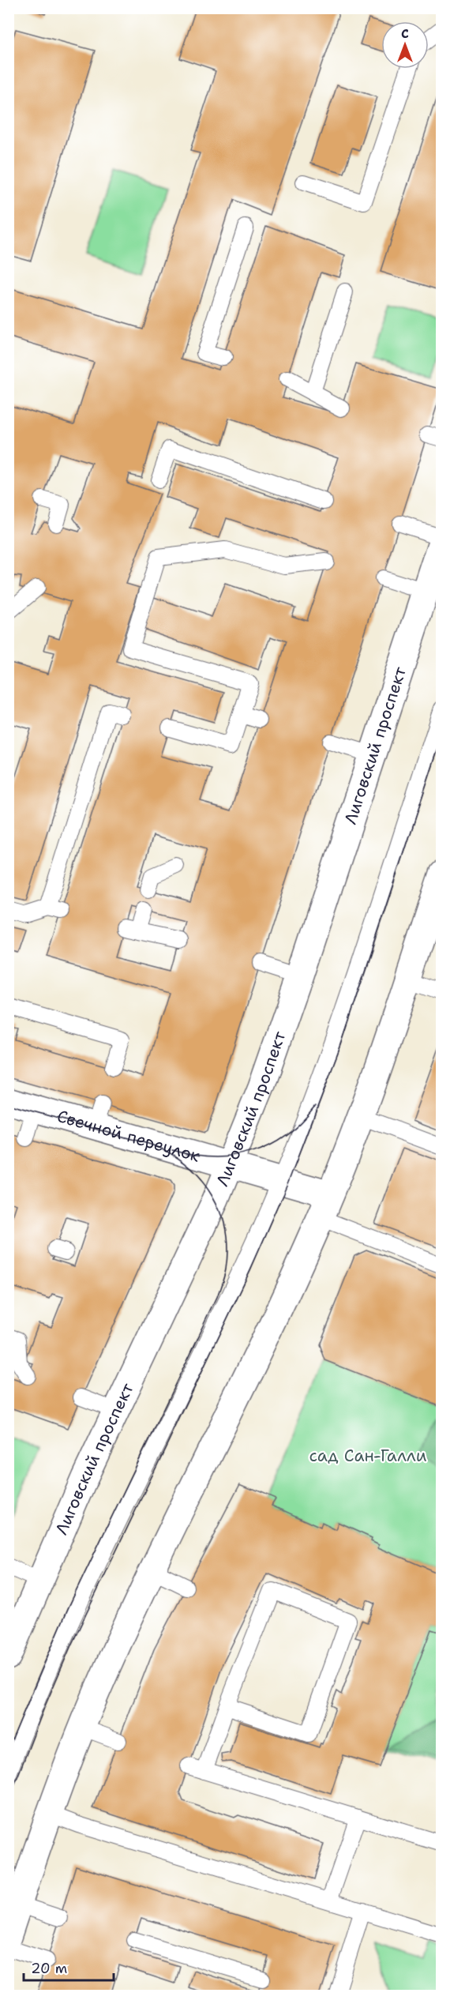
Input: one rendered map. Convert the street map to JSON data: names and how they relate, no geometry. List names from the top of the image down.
{
  "streets": {
    "main road": ["Лиговский проспект", "Свечной переулок"]
  },
  "crossings": [
    ["Лиговский проспект", "Свечной переулок"]
  ],
  "parks": ["сад Сан-Галли"],
  "scale_bar": "20 m",
  "north": "top"
}
